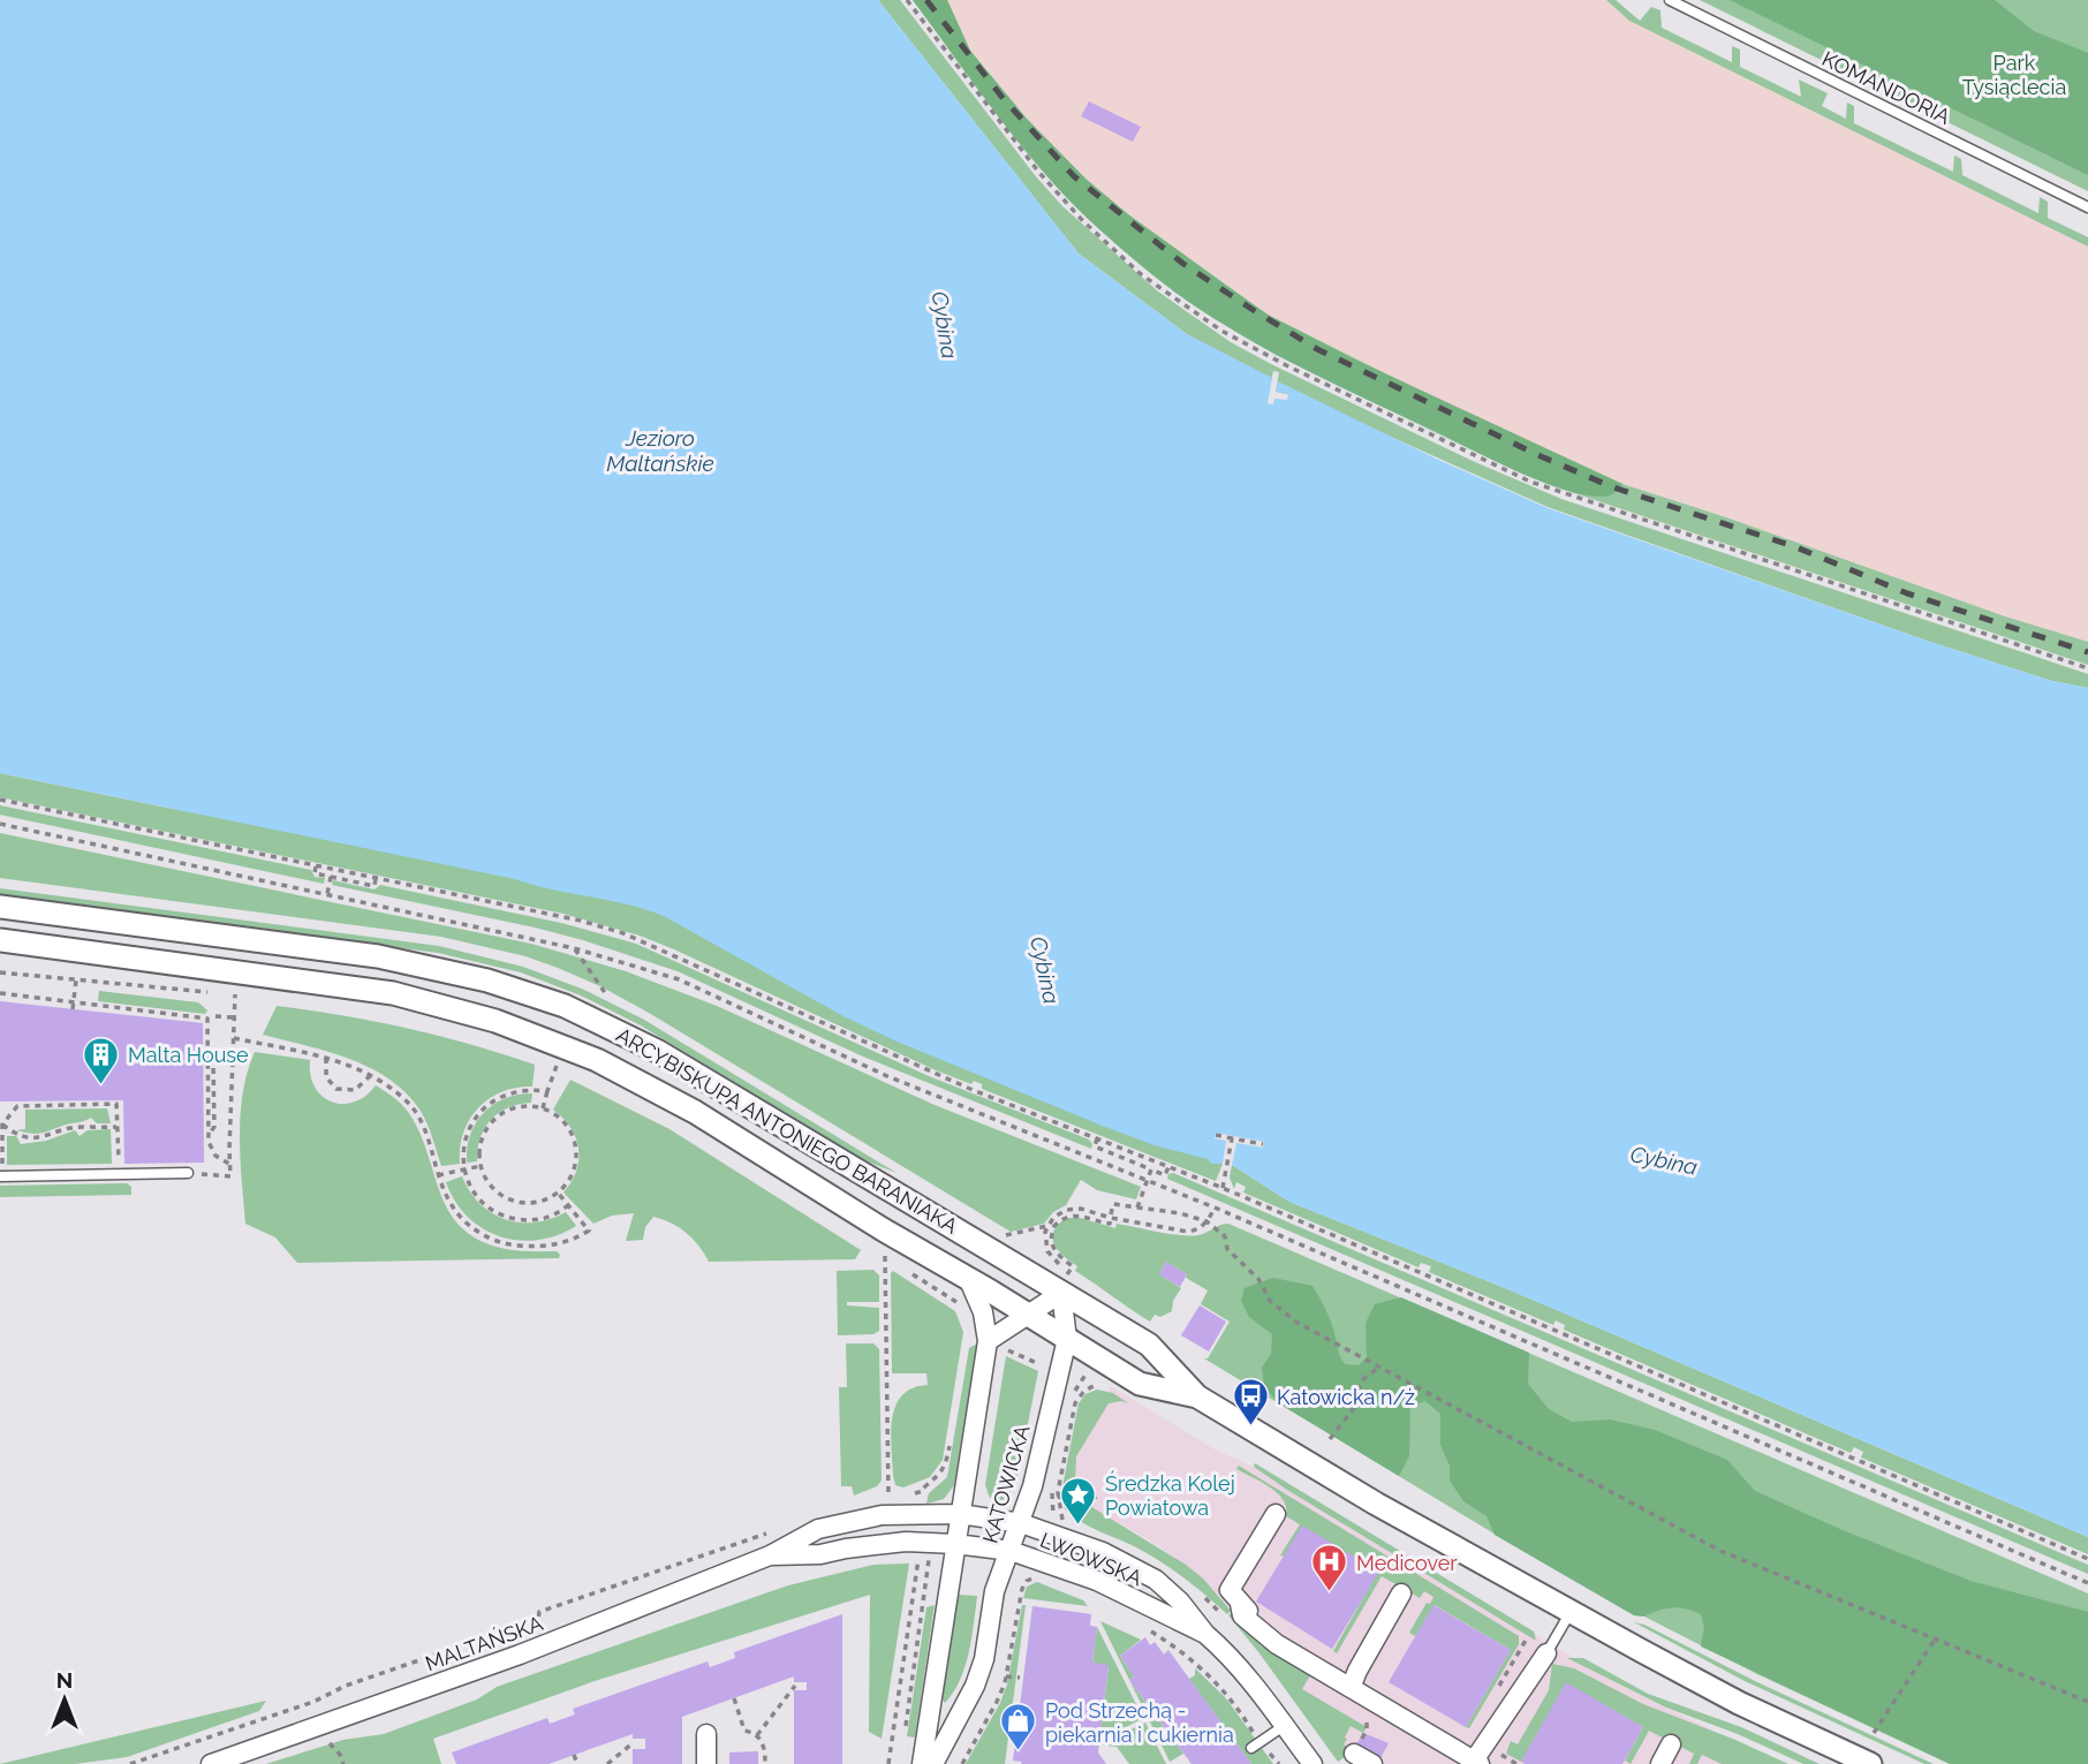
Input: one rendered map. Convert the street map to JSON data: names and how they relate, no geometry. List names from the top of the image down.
{
  "streets": {
    "street": [
      "ARCYBISKUPA ANTONIEGO BARANIAKA",
      "KATOWICKA",
      "LWOWSKA",
      "MALTAŃSKA"
    ],
    "lane": ["KOMANDORIA"]
  },
  "crossings": [
    ["ARCYBISKUPA ANTONIEGO BARANIAKA", "KATOWICKA"],
    ["KATOWICKA", "LWOWSKA"],
    ["KATOWICKA", "MALTAŃSKA"],
    ["LWOWSKA", "MALTAŃSKA"]
  ],
  "water": ["Cybina", "Jezioro Maltańskie"],
  "parks": ["Park Tysiąclecia"],
  "places": {
    "building": ["Malta House"],
    "bus stop": ["Katowicka n/ż"],
    "place": ["Średzka Kolej Powiatowa"],
    "hospital": ["Medicover"],
    "shop": ["Pod Strzechą - piekarnia i cukiernia"]
  },
  "north": "top"
}
